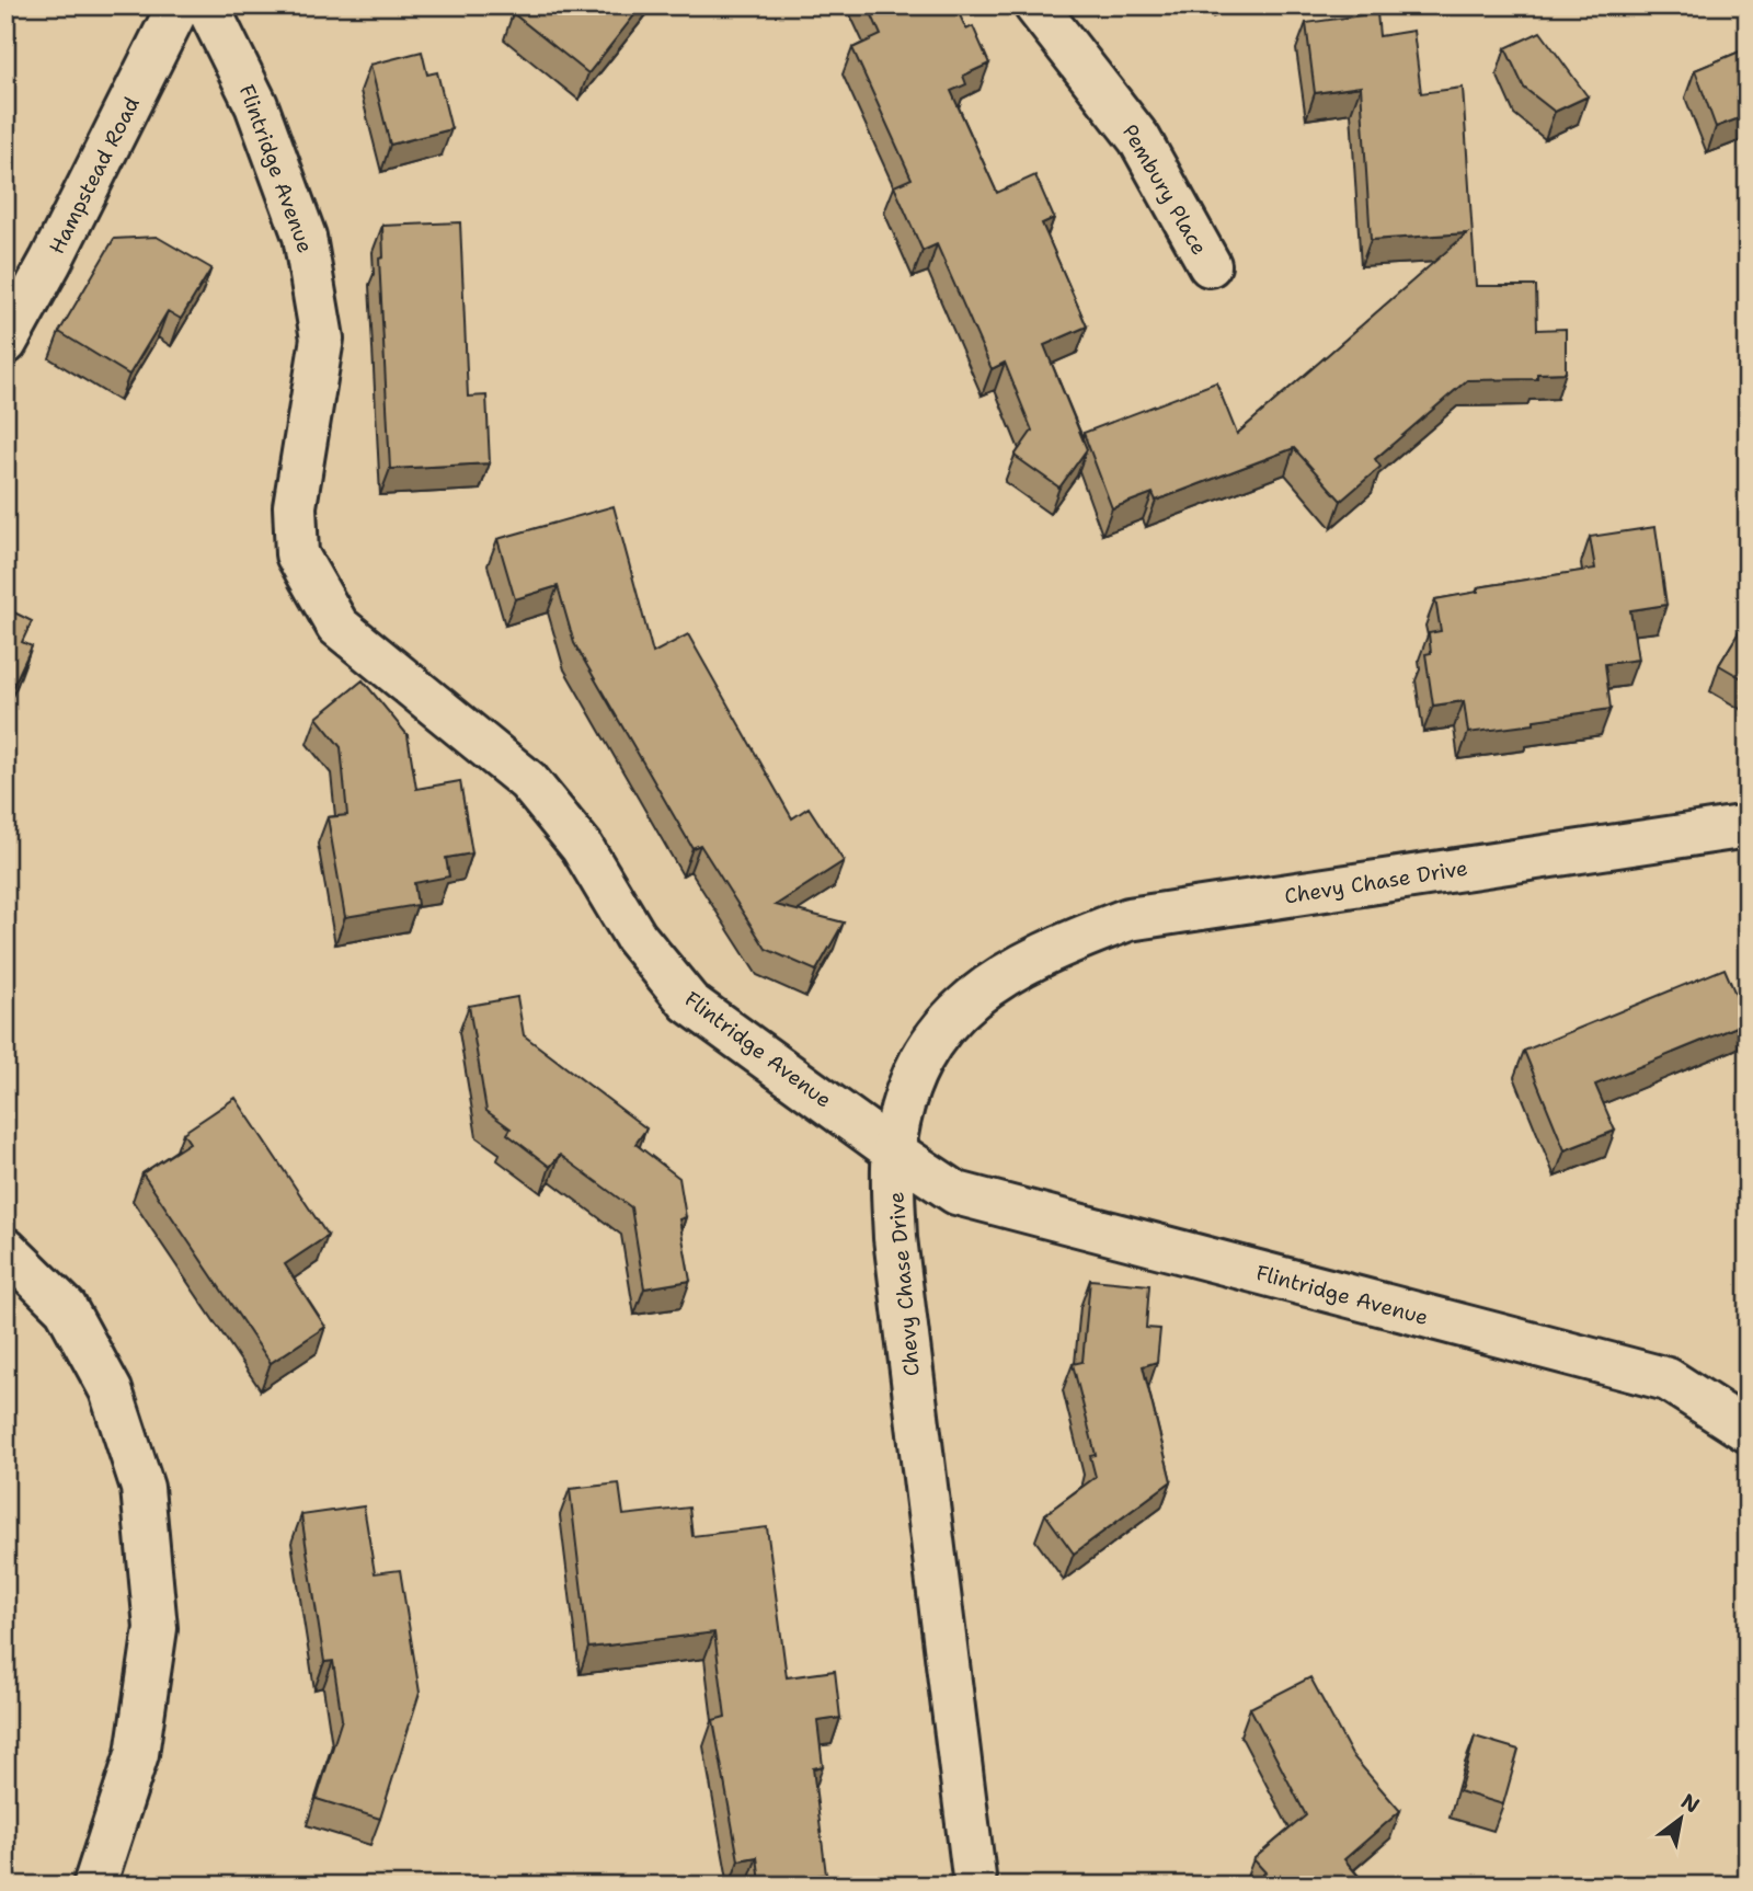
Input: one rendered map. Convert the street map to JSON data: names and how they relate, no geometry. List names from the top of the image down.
{
  "streets": {
    "street": [
      "Flintridge Avenue",
      "Hampstead Road",
      "Pembury Place",
      "Chevy Chase Drive"
    ]
  },
  "crossings": [
    ["Flintridge Avenue", "Chevy Chase Drive"]
  ],
  "north": "top right"
}
